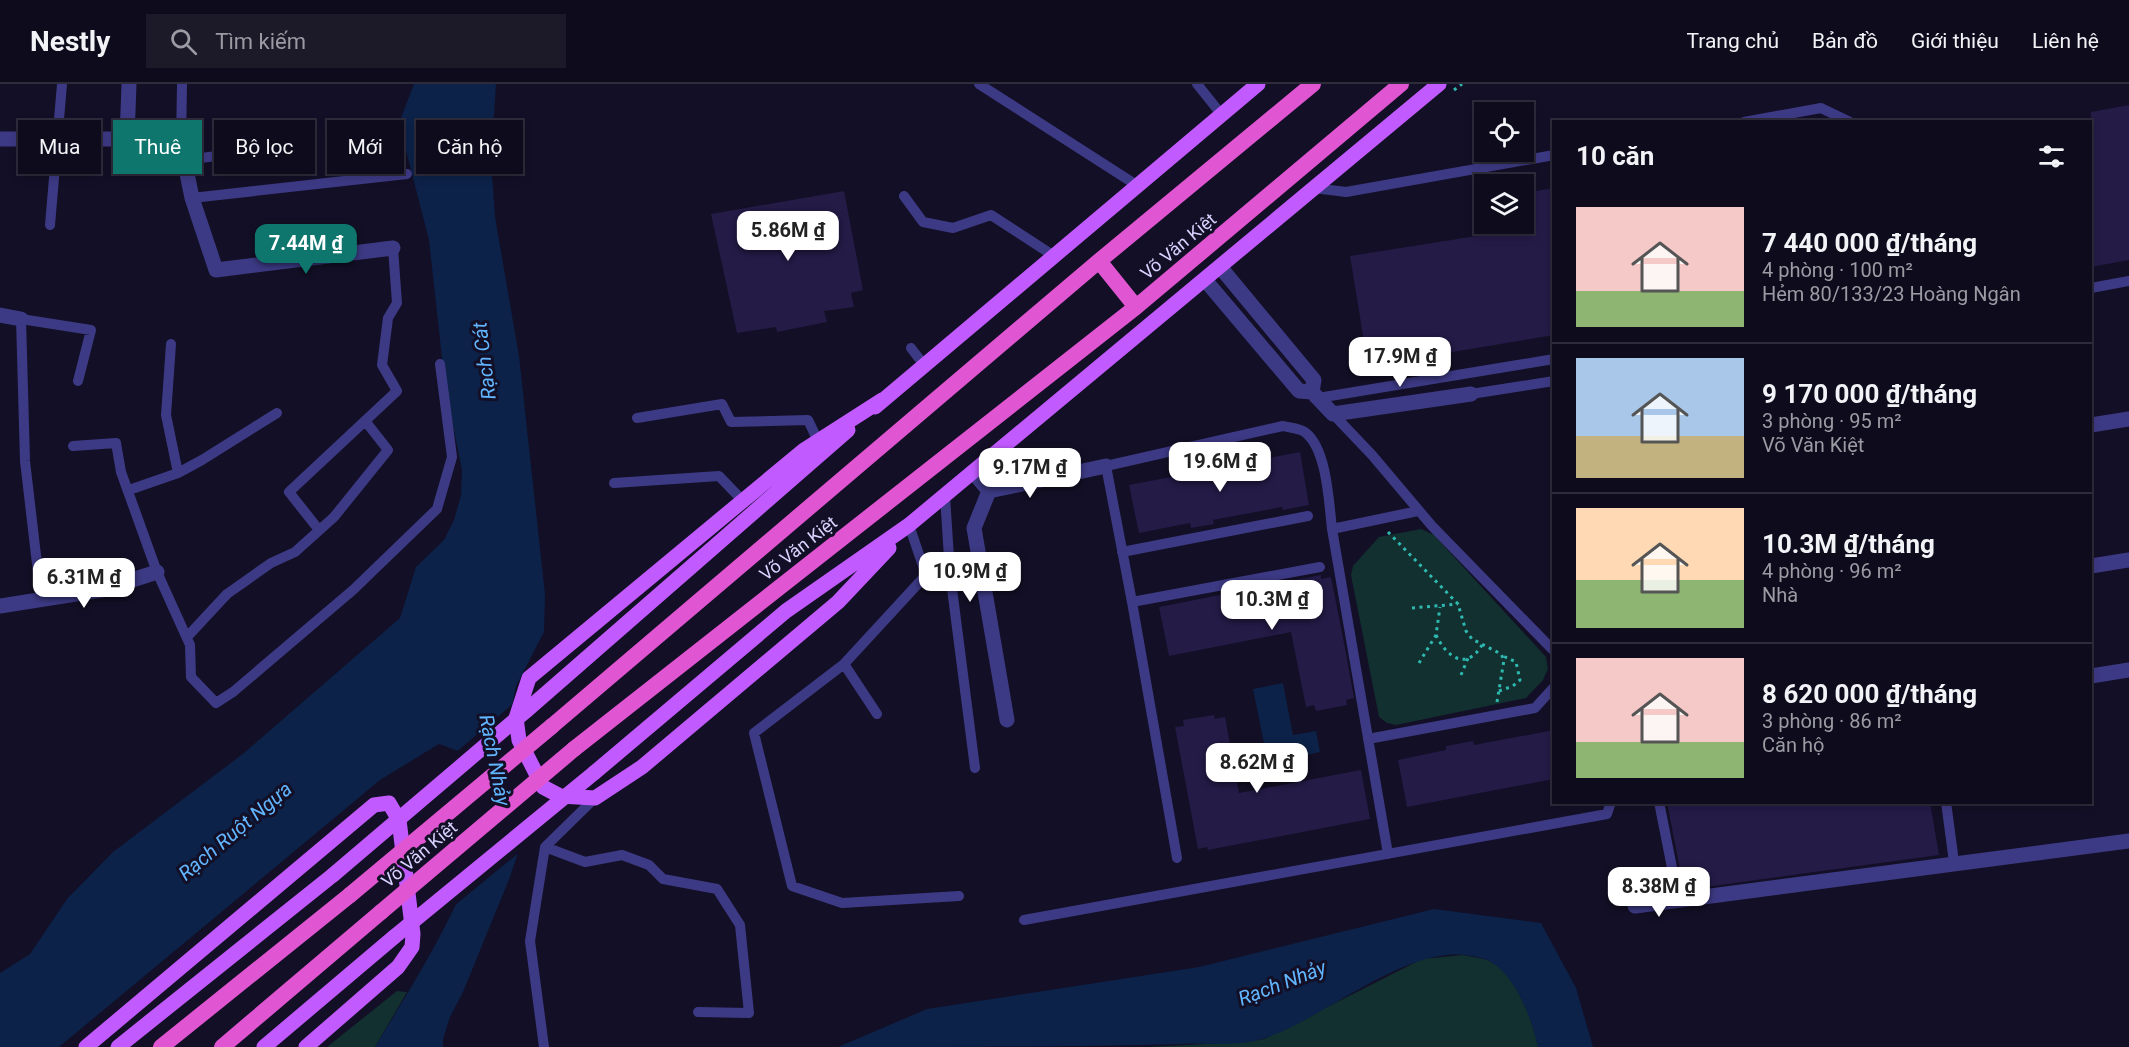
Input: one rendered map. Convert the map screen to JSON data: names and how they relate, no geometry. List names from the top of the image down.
{
  "streets": {
    "highway": ["Võ Văn Kiệt"]
  },
  "water": ["Rạch Cát", "Rạch Nhảy", "Rạch Ruột Ngựa"],
  "page": {
    "header": "Nestly",
    "search": "Tìm kiếm",
    "nav": [
      "Trang chủ",
      "Bản đồ",
      "Giới thiệu",
      "Liên hệ"
    ],
    "chip": [
      "Mua",
      "Thuê",
      "Bộ lọc",
      "Mới",
      "Căn hộ"
    ],
    "heading": "10 căn",
    "list": [
      {
        "name": "7 440 000 ₫/tháng",
        "note": "4 phòng · 100 m² · Hẻm 80/133/23 Hoàng Ngân"
      },
      {
        "name": "9 170 000 ₫/tháng",
        "note": "3 phòng · 95 m² · Võ Văn Kiệt"
      },
      {
        "name": "10.3M ₫/tháng",
        "note": "4 phòng · 96 m² · Nhà"
      },
      {
        "name": "8 620 000 ₫/tháng",
        "note": "3 phòng · 86 m² · Căn hộ"
      }
    ],
    "price": [
      "5.86M ₫",
      "7.44M ₫",
      "17.9M ₫",
      "19.6M ₫",
      "9.17M ₫",
      "10.9M ₫",
      "6.31M ₫",
      "10.3M ₫",
      "8.62M ₫",
      "8.38M ₫"
    ]
  }
}
